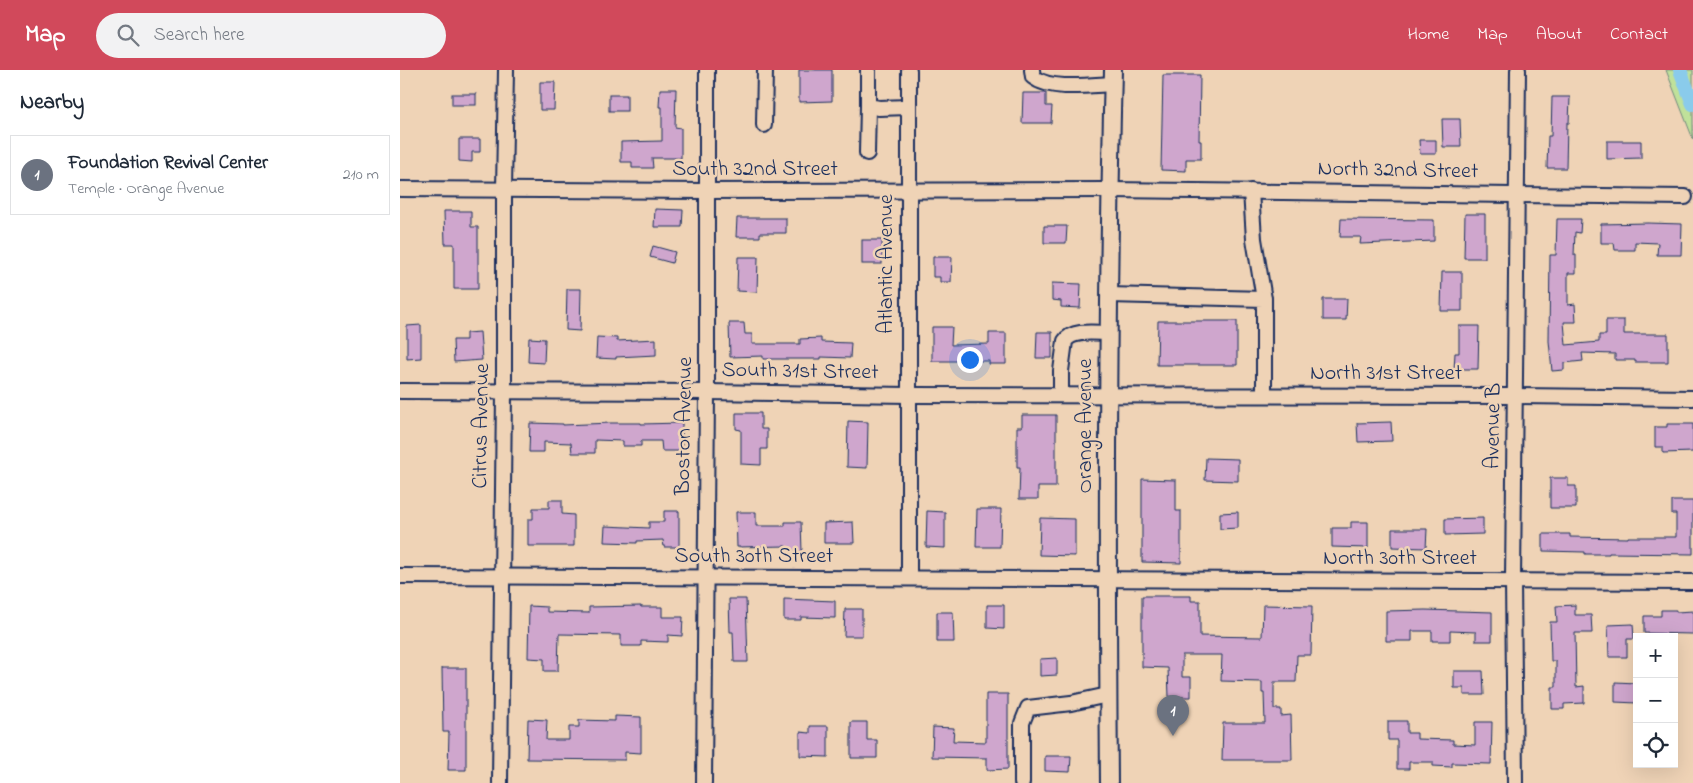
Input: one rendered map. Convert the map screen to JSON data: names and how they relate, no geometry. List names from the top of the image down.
{
  "streets": {
    "main road": ["Orange Avenue"],
    "street": [
      "South 32nd Street",
      "North 32nd Street",
      "Atlantic Avenue",
      "South 31st Street",
      "North 31st Street",
      "Citrus Avenue",
      "Boston Avenue",
      "Avenue B",
      "South 30th Street",
      "North 30th Street"
    ]
  },
  "crossings": [
    ["South 32nd Street", "North 32nd Street"],
    ["South 32nd Street", "Atlantic Avenue"],
    ["South 32nd Street", "Citrus Avenue"],
    ["South 32nd Street", "Boston Avenue"],
    ["South 32nd Street", "Orange Avenue"],
    ["North 32nd Street", "Orange Avenue"],
    ["North 32nd Street", "Avenue B"],
    ["Atlantic Avenue", "South 31st Street"],
    ["Atlantic Avenue", "South 30th Street"],
    ["South 31st Street", "North 31st Street"],
    ["South 31st Street", "Citrus Avenue"],
    ["South 31st Street", "Boston Avenue"],
    ["South 31st Street", "Orange Avenue"],
    ["North 31st Street", "Orange Avenue"],
    ["North 31st Street", "Avenue B"],
    ["Citrus Avenue", "South 30th Street"],
    ["Boston Avenue", "South 30th Street"],
    ["Orange Avenue", "South 30th Street"],
    ["Orange Avenue", "North 30th Street"],
    ["Avenue B", "North 30th Street"],
    ["South 30th Street", "North 30th Street"]
  ],
  "page": {
    "header": "Map",
    "search": "Search here",
    "nav": [
      "Home",
      "Map",
      "About",
      "Contact"
    ],
    "heading": "Nearby",
    "list": [
      {
        "mark": "1",
        "name": "Foundation Revival Center",
        "note": "Temple · Orange Avenue",
        "value": "210 m"
      }
    ],
    "map_buttons": ["+", "−"],
    "pins": "1"
  }
}
